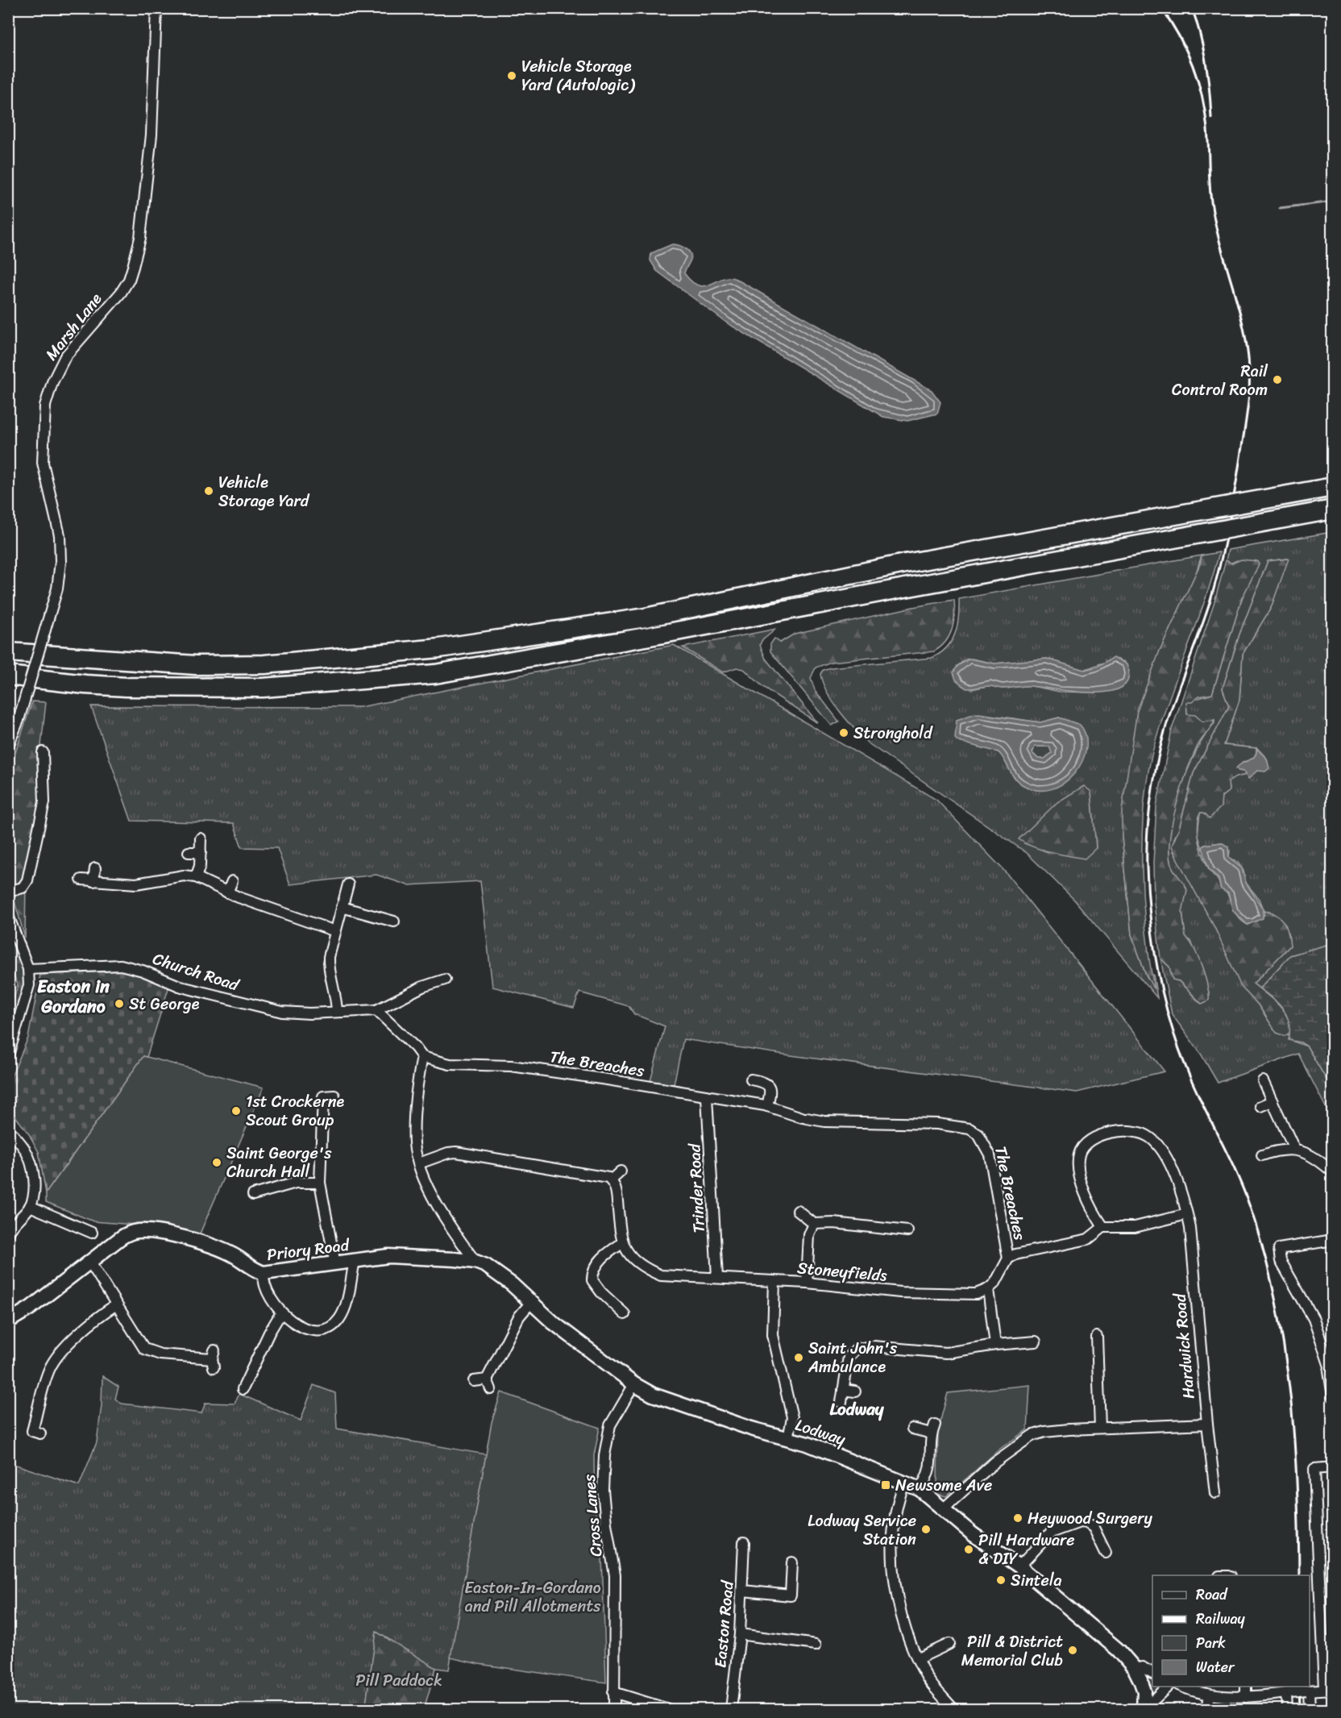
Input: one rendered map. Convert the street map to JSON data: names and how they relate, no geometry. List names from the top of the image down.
{
  "streets": {
    "street": [
      "Marsh Lane",
      "Church Road",
      "The Breaches",
      "Trinder Road",
      "Priory Road",
      "Stoneyfields",
      "Hardwick Road",
      "Lodway",
      "Cross Lanes",
      "Easton Road"
    ]
  },
  "crossings": [
    ["The Breaches", "Trinder Road"],
    ["Trinder Road", "Stoneyfields"],
    ["Priory Road", "Lodway"],
    ["Lodway", "Cross Lanes"]
  ],
  "districts": ["Easton in Gordano", "Lodway"],
  "parks": ["Easton-In-Gordano and Pill Allotments", "Pill Paddock"],
  "places": {
    "other": [
      "Vehicle Storage Yard (Autologic)",
      "Rail Control Room",
      "Vehicle Storage Yard",
      "Stronghold",
      "St George",
      "1st Crockerne Scout Group",
      "Saint George's Church Hall",
      "Saint John's Ambulance",
      "Heywood Surgery",
      "Lodway Service Station",
      "Pill Hardware & DIY",
      "Sintela",
      "Pill & District Memorial Club"
    ],
    "transit": ["Newsome Ave"]
  },
  "legend": [
    "Road",
    "Railway",
    "Park",
    "Water"
  ]
}
